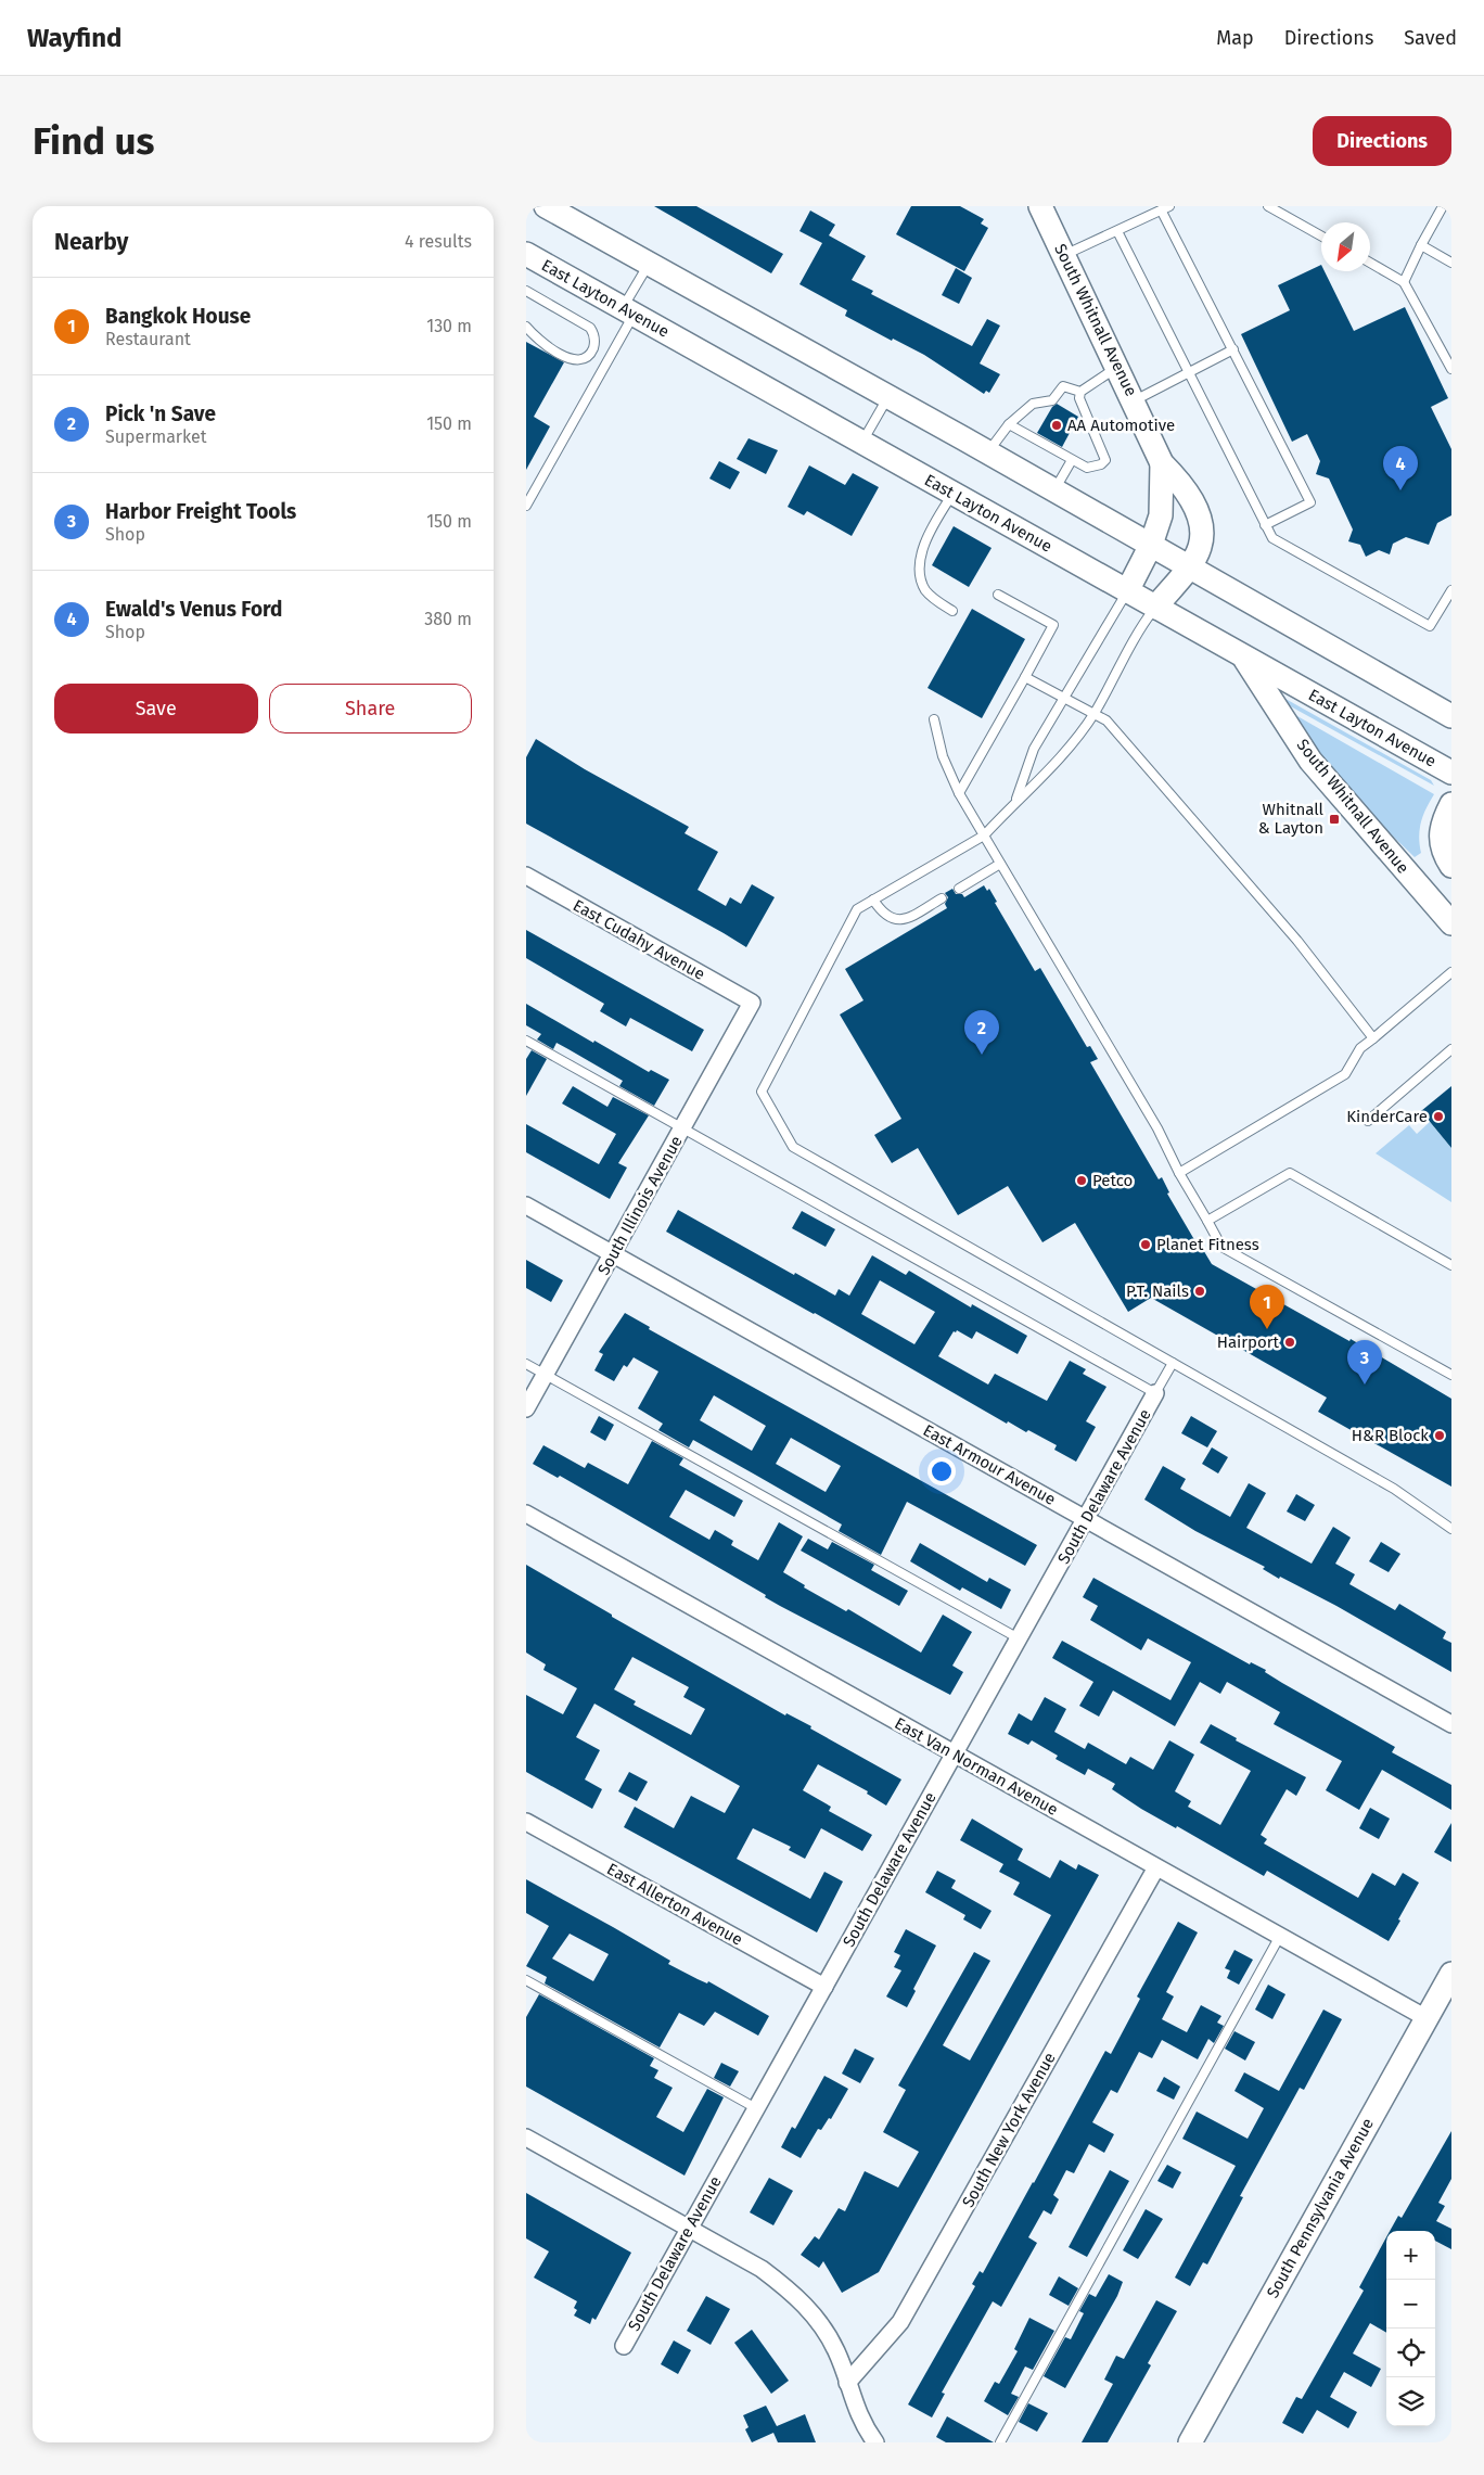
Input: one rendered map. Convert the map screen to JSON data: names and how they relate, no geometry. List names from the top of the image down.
{
  "streets": {
    "main road": ["East Layton Avenue", "South Whitnall Avenue", "South Pennsylvania Avenue"],
    "street": [
      "East Cudahy Avenue",
      "South Illinois Avenue",
      "East Armour Avenue",
      "South Delaware Avenue",
      "East Van Norman Avenue",
      "East Allerton Avenue",
      "South New York Avenue"
    ]
  },
  "crossings": [
    ["East Layton Avenue", "South Whitnall Avenue"],
    ["East Cudahy Avenue", "South Illinois Avenue"],
    ["South Illinois Avenue", "East Armour Avenue"],
    ["East Armour Avenue", "South Delaware Avenue"],
    ["South Delaware Avenue", "East Van Norman Avenue"],
    ["South Delaware Avenue", "East Allerton Avenue"],
    ["East Van Norman Avenue", "South New York Avenue"],
    ["East Van Norman Avenue", "South Pennsylvania Avenue"]
  ],
  "places": {
    "other": [
      "AA Automotive",
      "KinderCare",
      "Petco",
      "Planet Fitness",
      "P.T. Nails",
      "Hairport",
      "H&R Block"
    ],
    "transit": ["Whitnall & Layton"]
  },
  "north": "bottom left",
  "page": {
    "header": "Wayfind",
    "nav": ["Map", "Directions", "Saved"],
    "buttons": [
      "Directions",
      ["Save", "Share"]
    ],
    "title": "Find us",
    "heading": ["Nearby", "4 results"],
    "list": [
      {
        "mark": "1",
        "name": "Bangkok House",
        "note": "Restaurant",
        "value": "130 m"
      },
      {
        "mark": "2",
        "name": "Pick 'n Save",
        "note": "Supermarket",
        "value": "150 m"
      },
      {
        "mark": "3",
        "name": "Harbor Freight Tools",
        "note": "Shop",
        "value": "150 m"
      },
      {
        "mark": "4",
        "name": "Ewald's Venus Ford",
        "note": "Shop",
        "value": "380 m"
      }
    ],
    "pins": [
      "4",
      "2",
      "1",
      "3"
    ],
    "map_buttons": ["+", "−"]
  }
}
